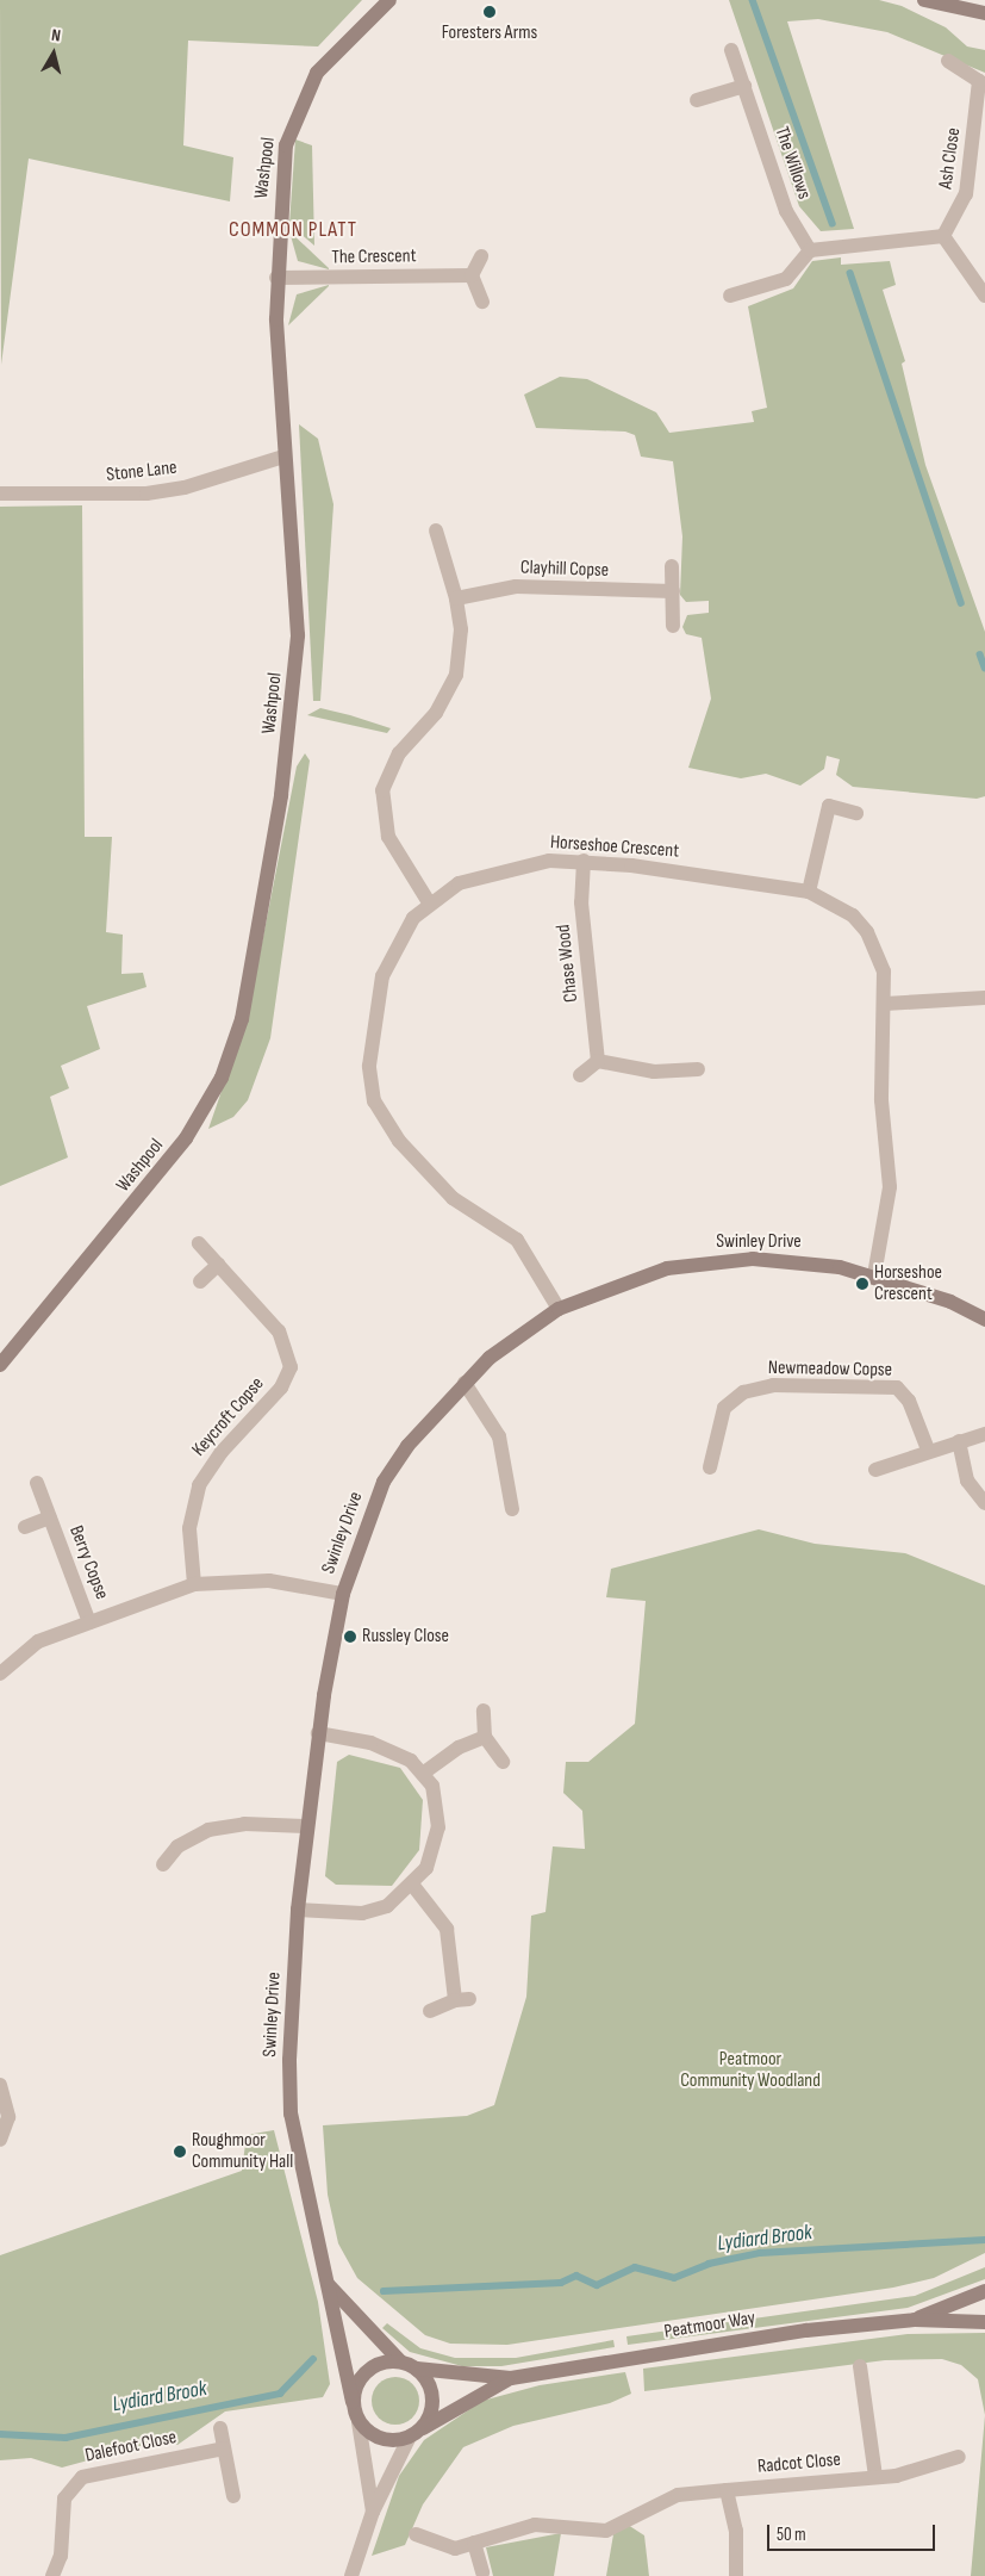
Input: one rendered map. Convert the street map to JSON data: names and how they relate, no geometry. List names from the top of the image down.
{
  "streets": {
    "street": [
      "Ash Close",
      "The Willows",
      "Washpool",
      "The Crescent",
      "Stone Lane",
      "Clayhill Copse",
      "Horseshoe Crescent",
      "Chase Wood",
      "Swinley Drive",
      "Newmeadow Copse",
      "Keycroft Copse",
      "Berry Copse",
      "Peatmoor Way",
      "Dalefoot Close",
      "Radcot Close"
    ]
  },
  "crossings": [
    ["Washpool", "The Crescent"],
    ["Washpool", "Stone Lane"],
    ["Horseshoe Crescent", "Chase Wood"],
    ["Horseshoe Crescent", "Swinley Drive"],
    ["Swinley Drive", "Peatmoor Way"]
  ],
  "districts": ["COMMON PLATT"],
  "water": ["Lydiard Brook"],
  "parks": ["Peatmoor Community Woodland"],
  "places": [
    "Foresters Arms",
    "Horseshoe Crescent",
    "Russley Close",
    "Roughmoor Community Hall"
  ],
  "scale_bar": "50 m",
  "north": "top"
}
